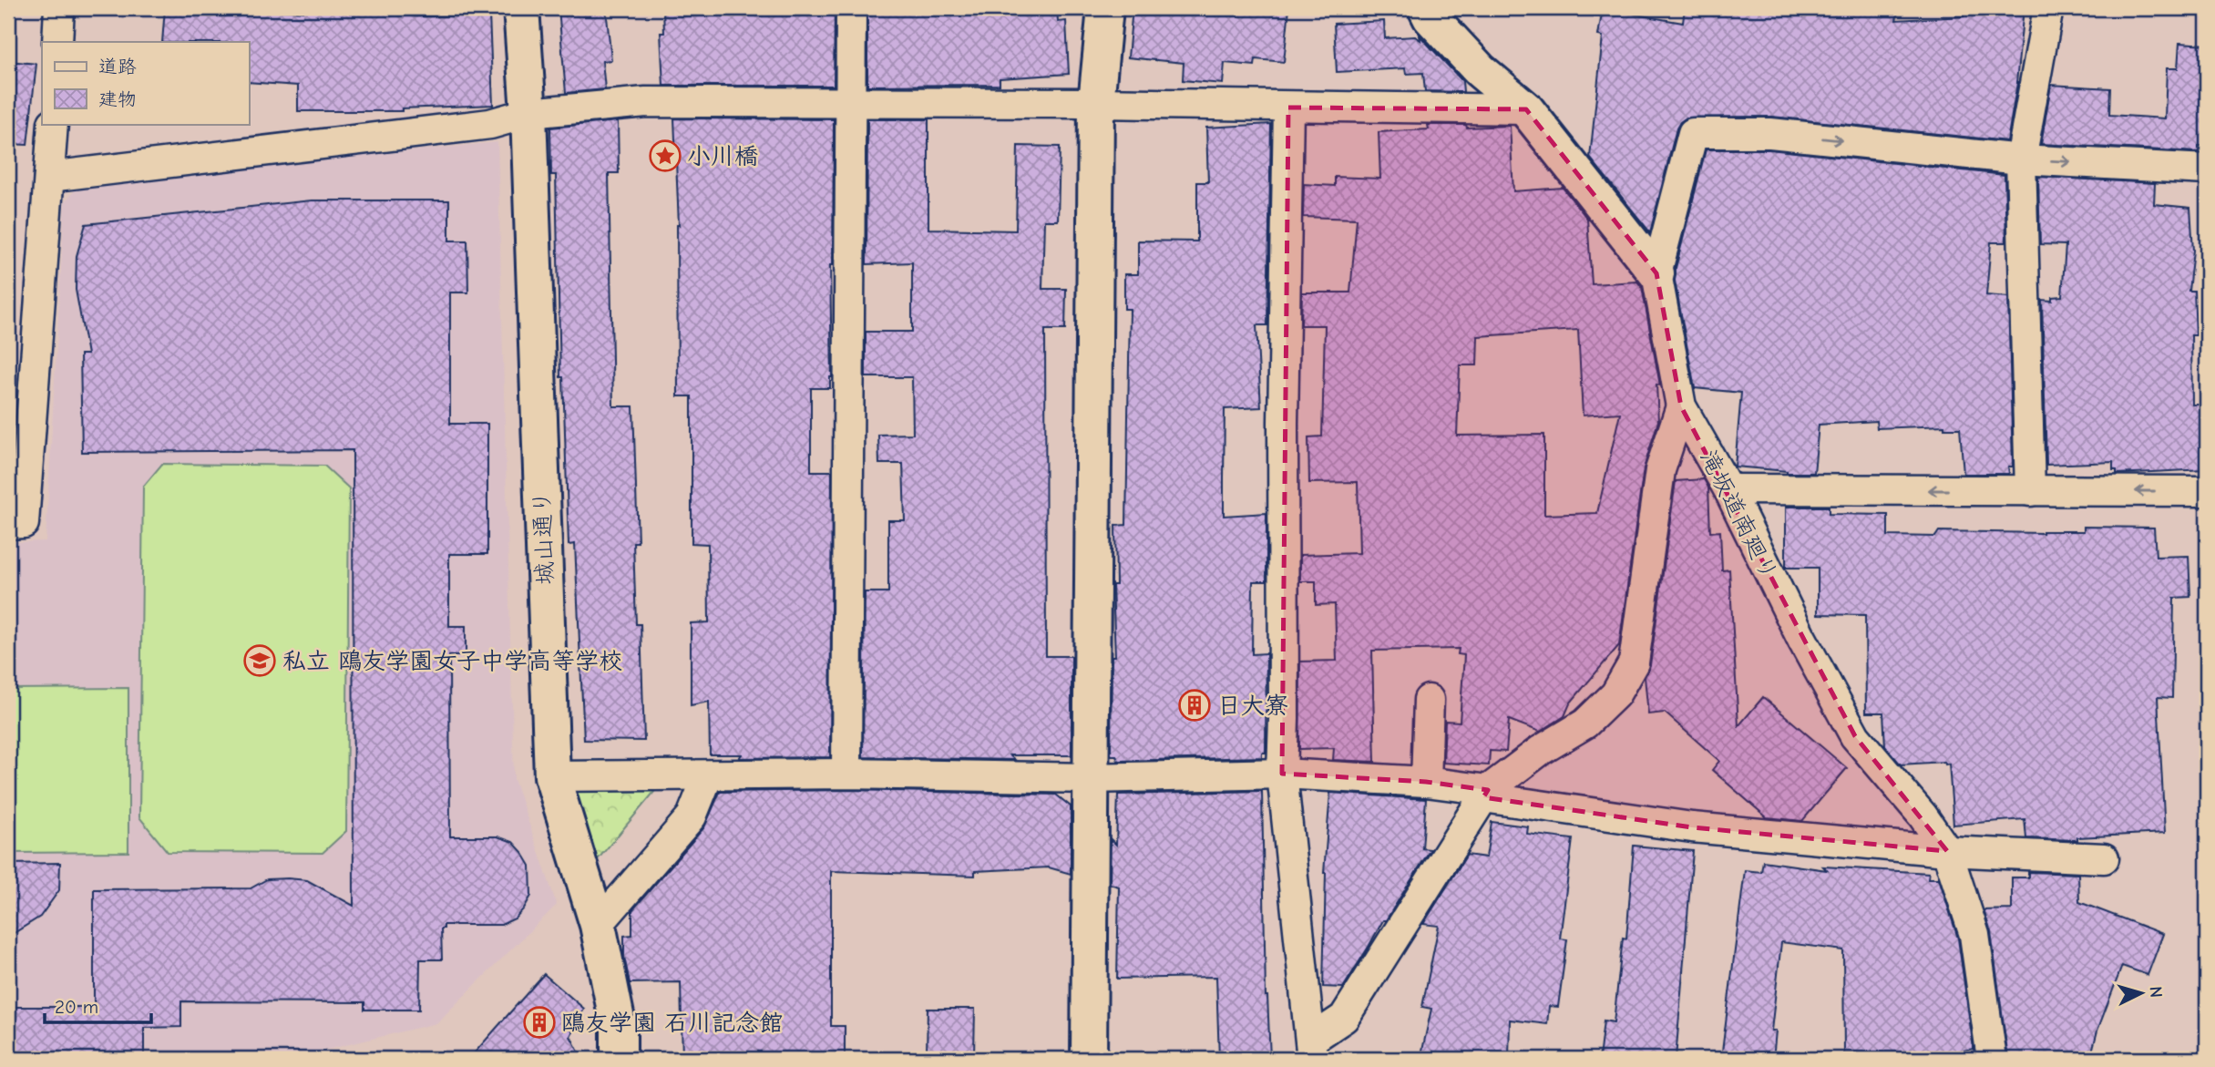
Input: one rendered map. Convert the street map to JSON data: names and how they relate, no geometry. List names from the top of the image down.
{
  "streets": {
    "street": ["滝坂道南廻り", "城山通り"]
  },
  "places": {
    "place": ["小川橋"],
    "school or university": ["私立 鴎友学園女子中学高等学校"],
    "building": ["日大寮", "鴎友学園 石川記念館"]
  },
  "legend": ["道路", "建物"],
  "scale_bar": "20 m",
  "north": "right"
}
